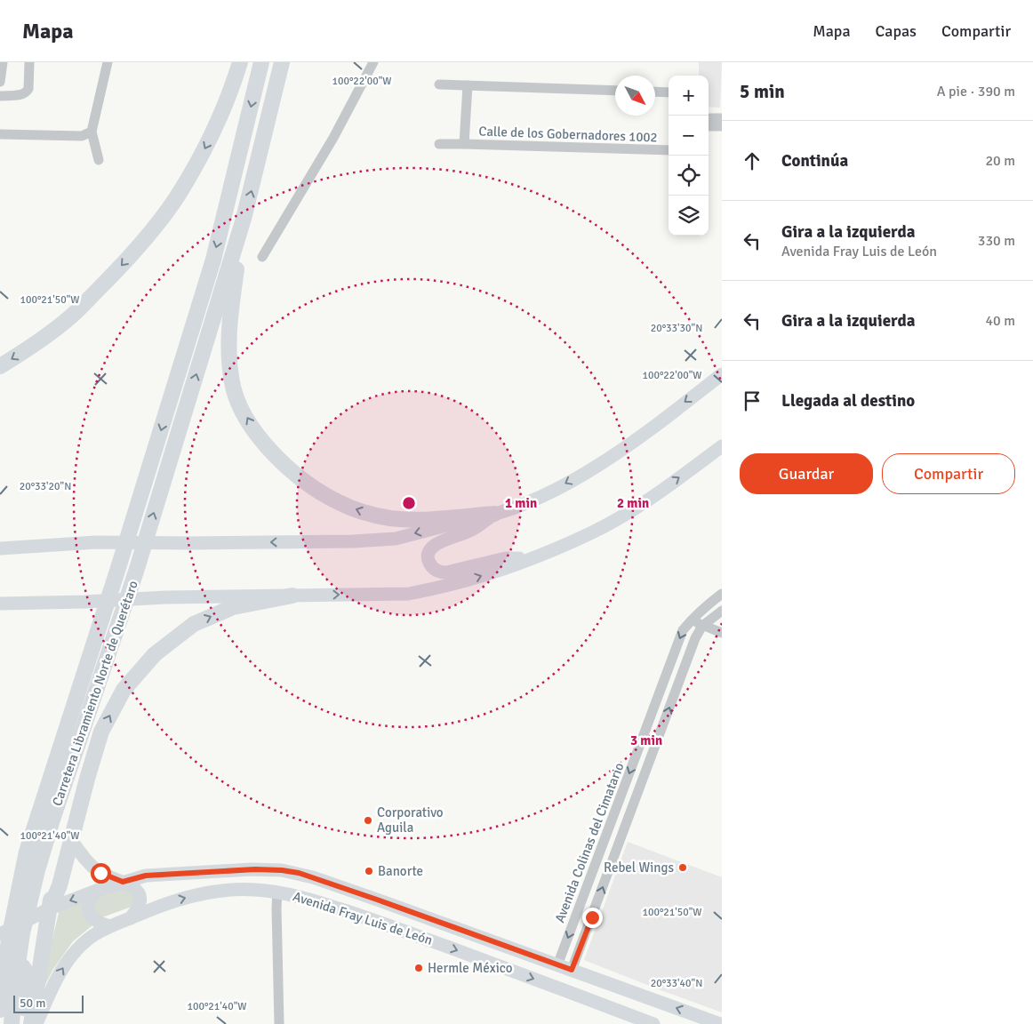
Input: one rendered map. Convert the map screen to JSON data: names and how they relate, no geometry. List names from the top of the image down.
{
  "streets": {
    "highway": ["Carretera Libramiento Norte de Querétaro"],
    "main road": ["Avenida Fray Luis de León"],
    "street": ["Calle de los Gobernadores 1002", "Avenida Colinas del Cimatario"]
  },
  "crossings": [
    ["Avenida Colinas del Cimatario", "Avenida Fray Luis de León"]
  ],
  "places": [
    "Corporativo Aguila",
    "Rebel Wings",
    "Banorte",
    "Hermle México"
  ],
  "scale_bar": "50 m",
  "north": "bottom right",
  "page": {
    "header": "Mapa",
    "nav": ["Mapa", "Capas", "Compartir"],
    "heading": ["5 min", "A pie · 390 m"],
    "map_buttons": ["+", "−"],
    "list": [
      ["Continúa", "20 m"],
      ["Gira a la izquierda", "Avenida Fray Luis de León", "330 m"],
      ["Gira a la izquierda", "40 m"],
      "Llegada al destino"
    ],
    "buttons": ["Guardar", "Compartir"],
    "scale": "50 m"
  },
  "coordinates": [
    "100°22'00\"W",
    "100°21'50\"W",
    "20°33'30\"N",
    "20°33'20\"N",
    "100°21'40\"W",
    "20°33'40\"N"
  ],
  "rings": ["1 min", "2 min", "3 min"]
}
